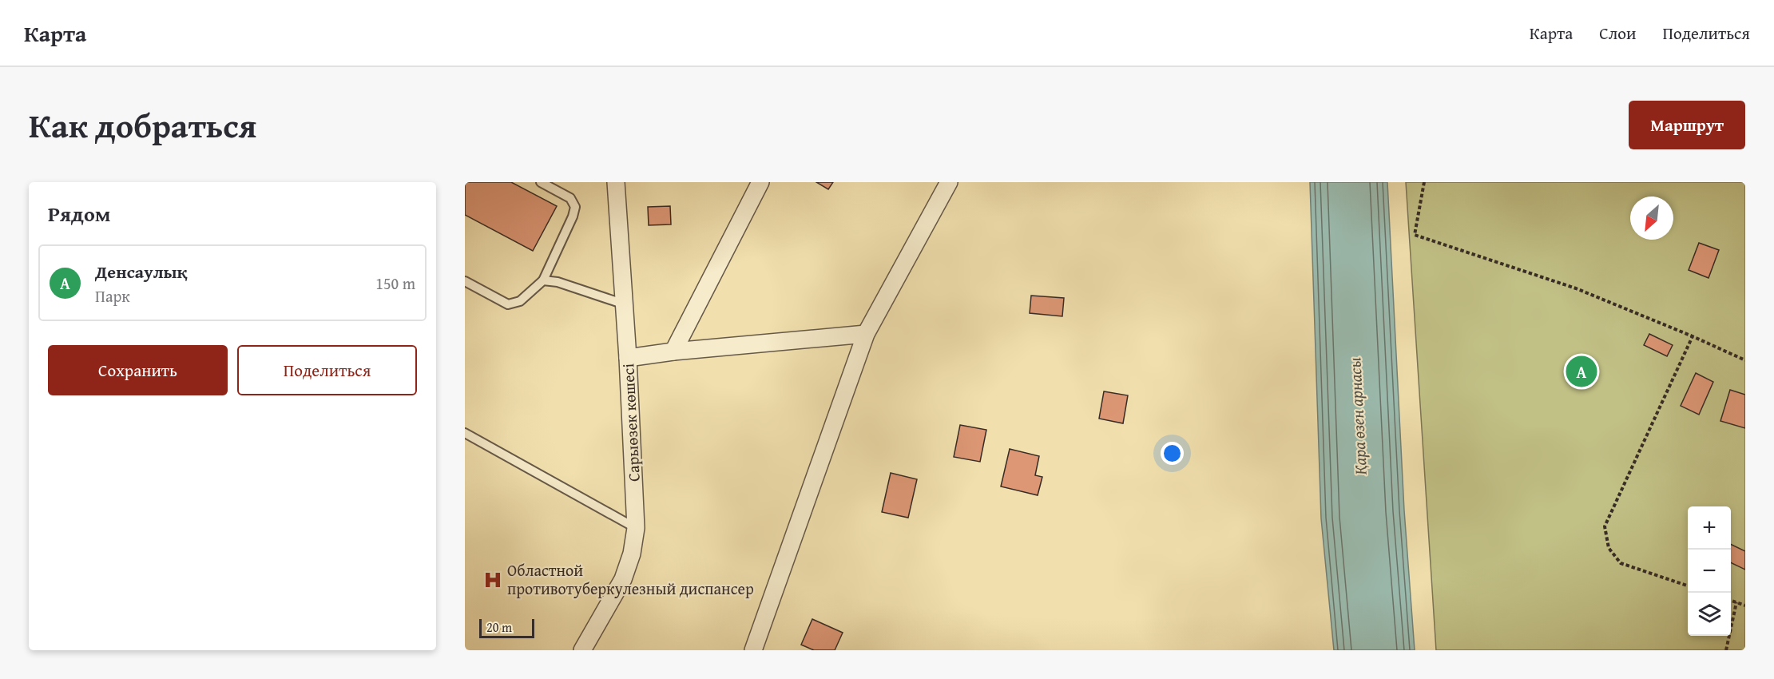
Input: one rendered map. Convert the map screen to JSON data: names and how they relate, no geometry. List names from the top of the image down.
{
  "streets": {
    "street": ["Сарыөзек көшесі"]
  },
  "water": ["Қара өзен арнасы"],
  "places": {
    "hospital": ["Областной противотуберкулезный диспансер"]
  },
  "scale_bar": "20 m",
  "north": "bottom left",
  "page": {
    "header": "Карта",
    "nav": ["Карта", "Слои", "Поделиться"],
    "title": "Как добраться",
    "buttons": [
      "Маршрут",
      ["Сохранить", "Поделиться"]
    ],
    "heading": "Рядом",
    "list": [
      {
        "mark": "A",
        "name": "Денсаулық",
        "note": "Парк",
        "value": "150 m"
      }
    ],
    "pins": "A",
    "map_buttons": ["+", "−"],
    "scale": "20 m"
  }
}
